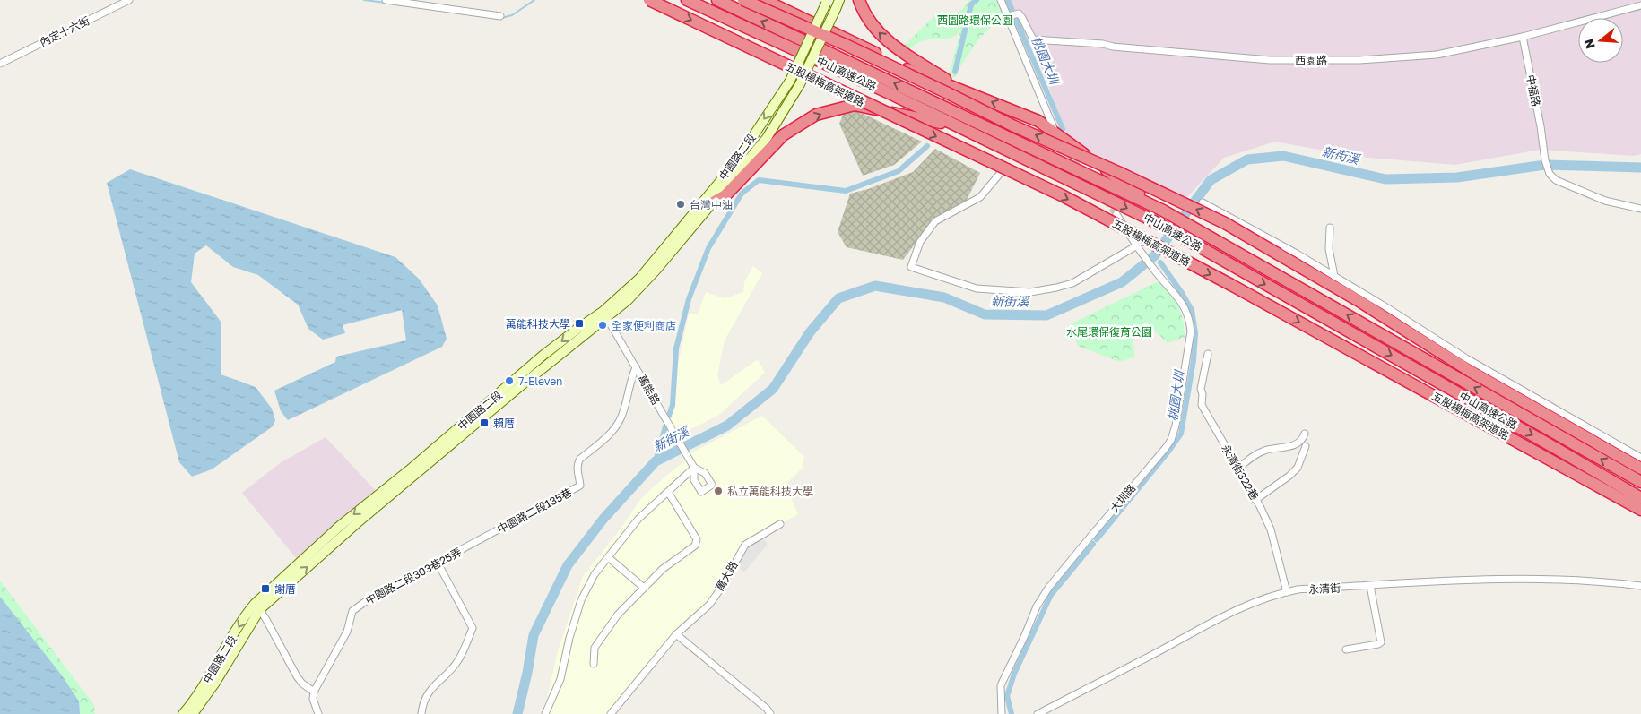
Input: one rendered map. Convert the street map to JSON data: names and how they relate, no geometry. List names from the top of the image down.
{
  "streets": {
    "highway": ["中山高速公路", "五股楊梅高架道路"],
    "main road": ["中園路二段"],
    "street": [
      "內定十六街",
      "西園路",
      "中福路",
      "萬能路",
      "永清街322巷",
      "大圳路",
      "中園路二段135巷",
      "中園路二段303巷25弄",
      "萬大路",
      "永清街"
    ]
  },
  "crossings": [
    ["西園路", "中福路"],
    ["中園路二段", "萬能路"],
    ["萬能路", "中園路二段135巷"],
    ["永清街322巷", "永清街"],
    ["中園路二段135巷", "中園路二段303巷25弄"]
  ],
  "water": ["桃園大圳", "新街溪"],
  "parks": ["西園路環保公園", "水尾環保復育公園"],
  "places": {
    "other": [
      "台灣中油",
      "全家便利商店",
      "7-Eleven",
      "私立萬能科技大學"
    ],
    "transit": ["萬能科技大學", "賴厝", "謝厝"]
  },
  "north": "left"
}
